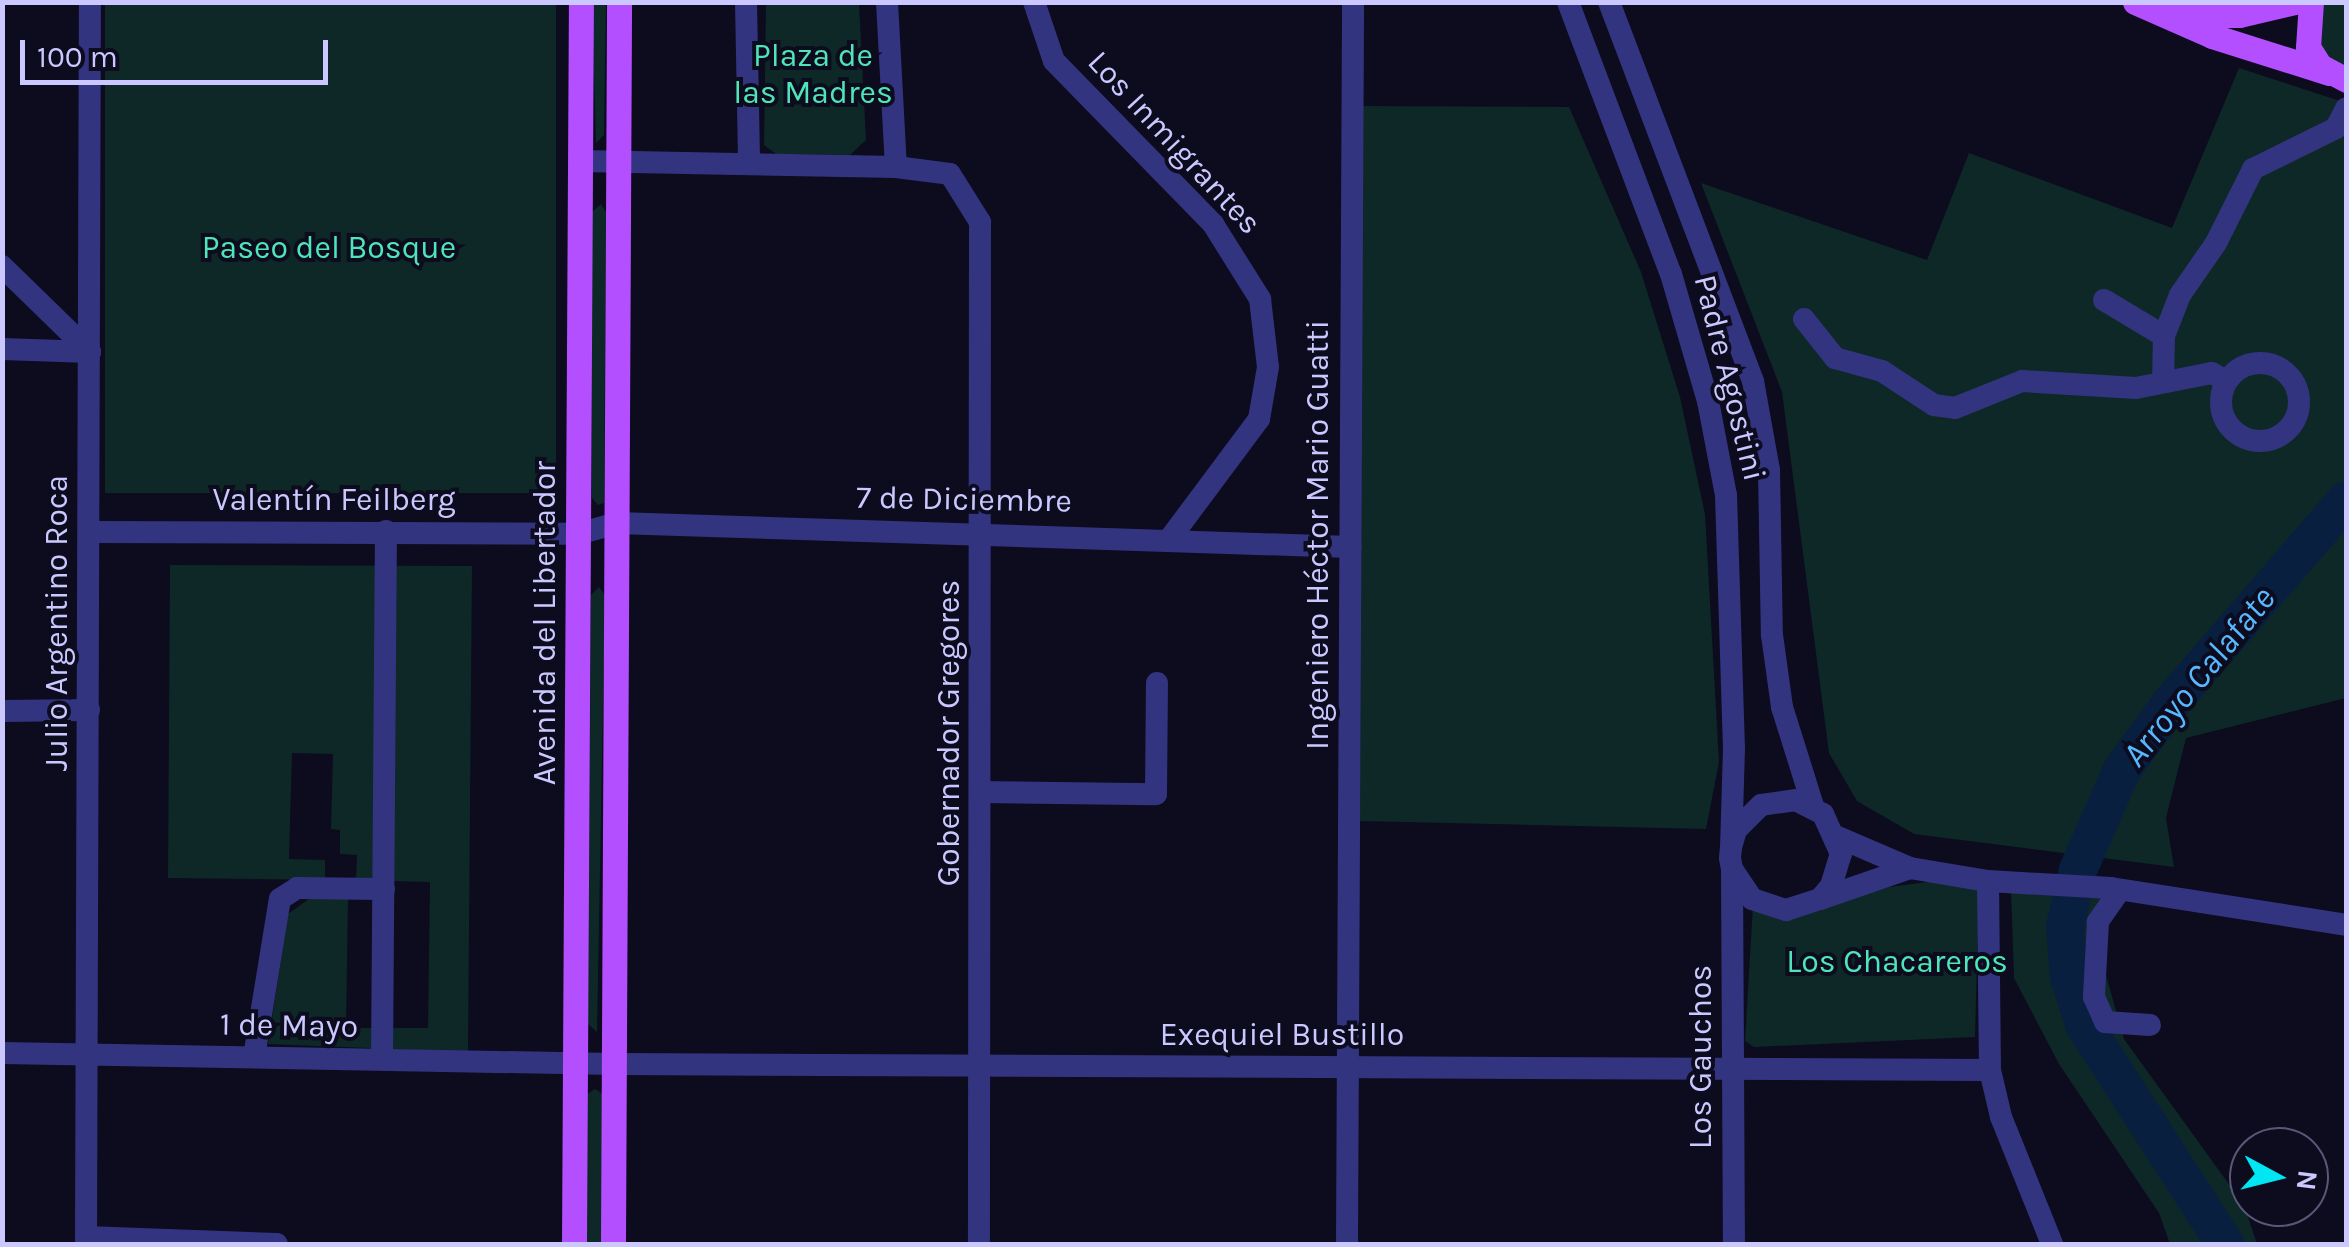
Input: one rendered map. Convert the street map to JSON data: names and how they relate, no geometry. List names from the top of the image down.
{
  "streets": {
    "main road": ["Avenida del Libertador"],
    "street": [
      "Los Inmigrantes",
      "Padre Agostini",
      "Valentín Feilberg",
      "7 de Diciembre",
      "Ingeniero Héctor Mario Guatti",
      "Julio Argentino Roca",
      "Gobernador Gregores",
      "1 de Mayo",
      "Exequiel Bustillo",
      "Los Gauchos"
    ]
  },
  "crossings": [
    ["Los Inmigrantes", "7 de Diciembre"],
    ["Padre Agostini", "Los Gauchos"],
    ["Valentín Feilberg", "7 de Diciembre"],
    ["Valentín Feilberg", "Julio Argentino Roca"],
    ["Valentín Feilberg", "Avenida del Libertador"],
    ["7 de Diciembre", "Ingeniero Héctor Mario Guatti"],
    ["7 de Diciembre", "Avenida del Libertador"],
    ["7 de Diciembre", "Gobernador Gregores"],
    ["Ingeniero Héctor Mario Guatti", "Exequiel Bustillo"],
    ["Julio Argentino Roca", "1 de Mayo"],
    ["Avenida del Libertador", "1 de Mayo"],
    ["Avenida del Libertador", "Exequiel Bustillo"],
    ["Gobernador Gregores", "Exequiel Bustillo"],
    ["1 de Mayo", "Exequiel Bustillo"],
    ["Exequiel Bustillo", "Los Gauchos"]
  ],
  "water": ["Arroyo Calafate"],
  "parks": ["Plaza de las Madres", "Paseo del Bosque", "Los Chacareros"],
  "scale_bar": "100 m",
  "north": "right"
}
